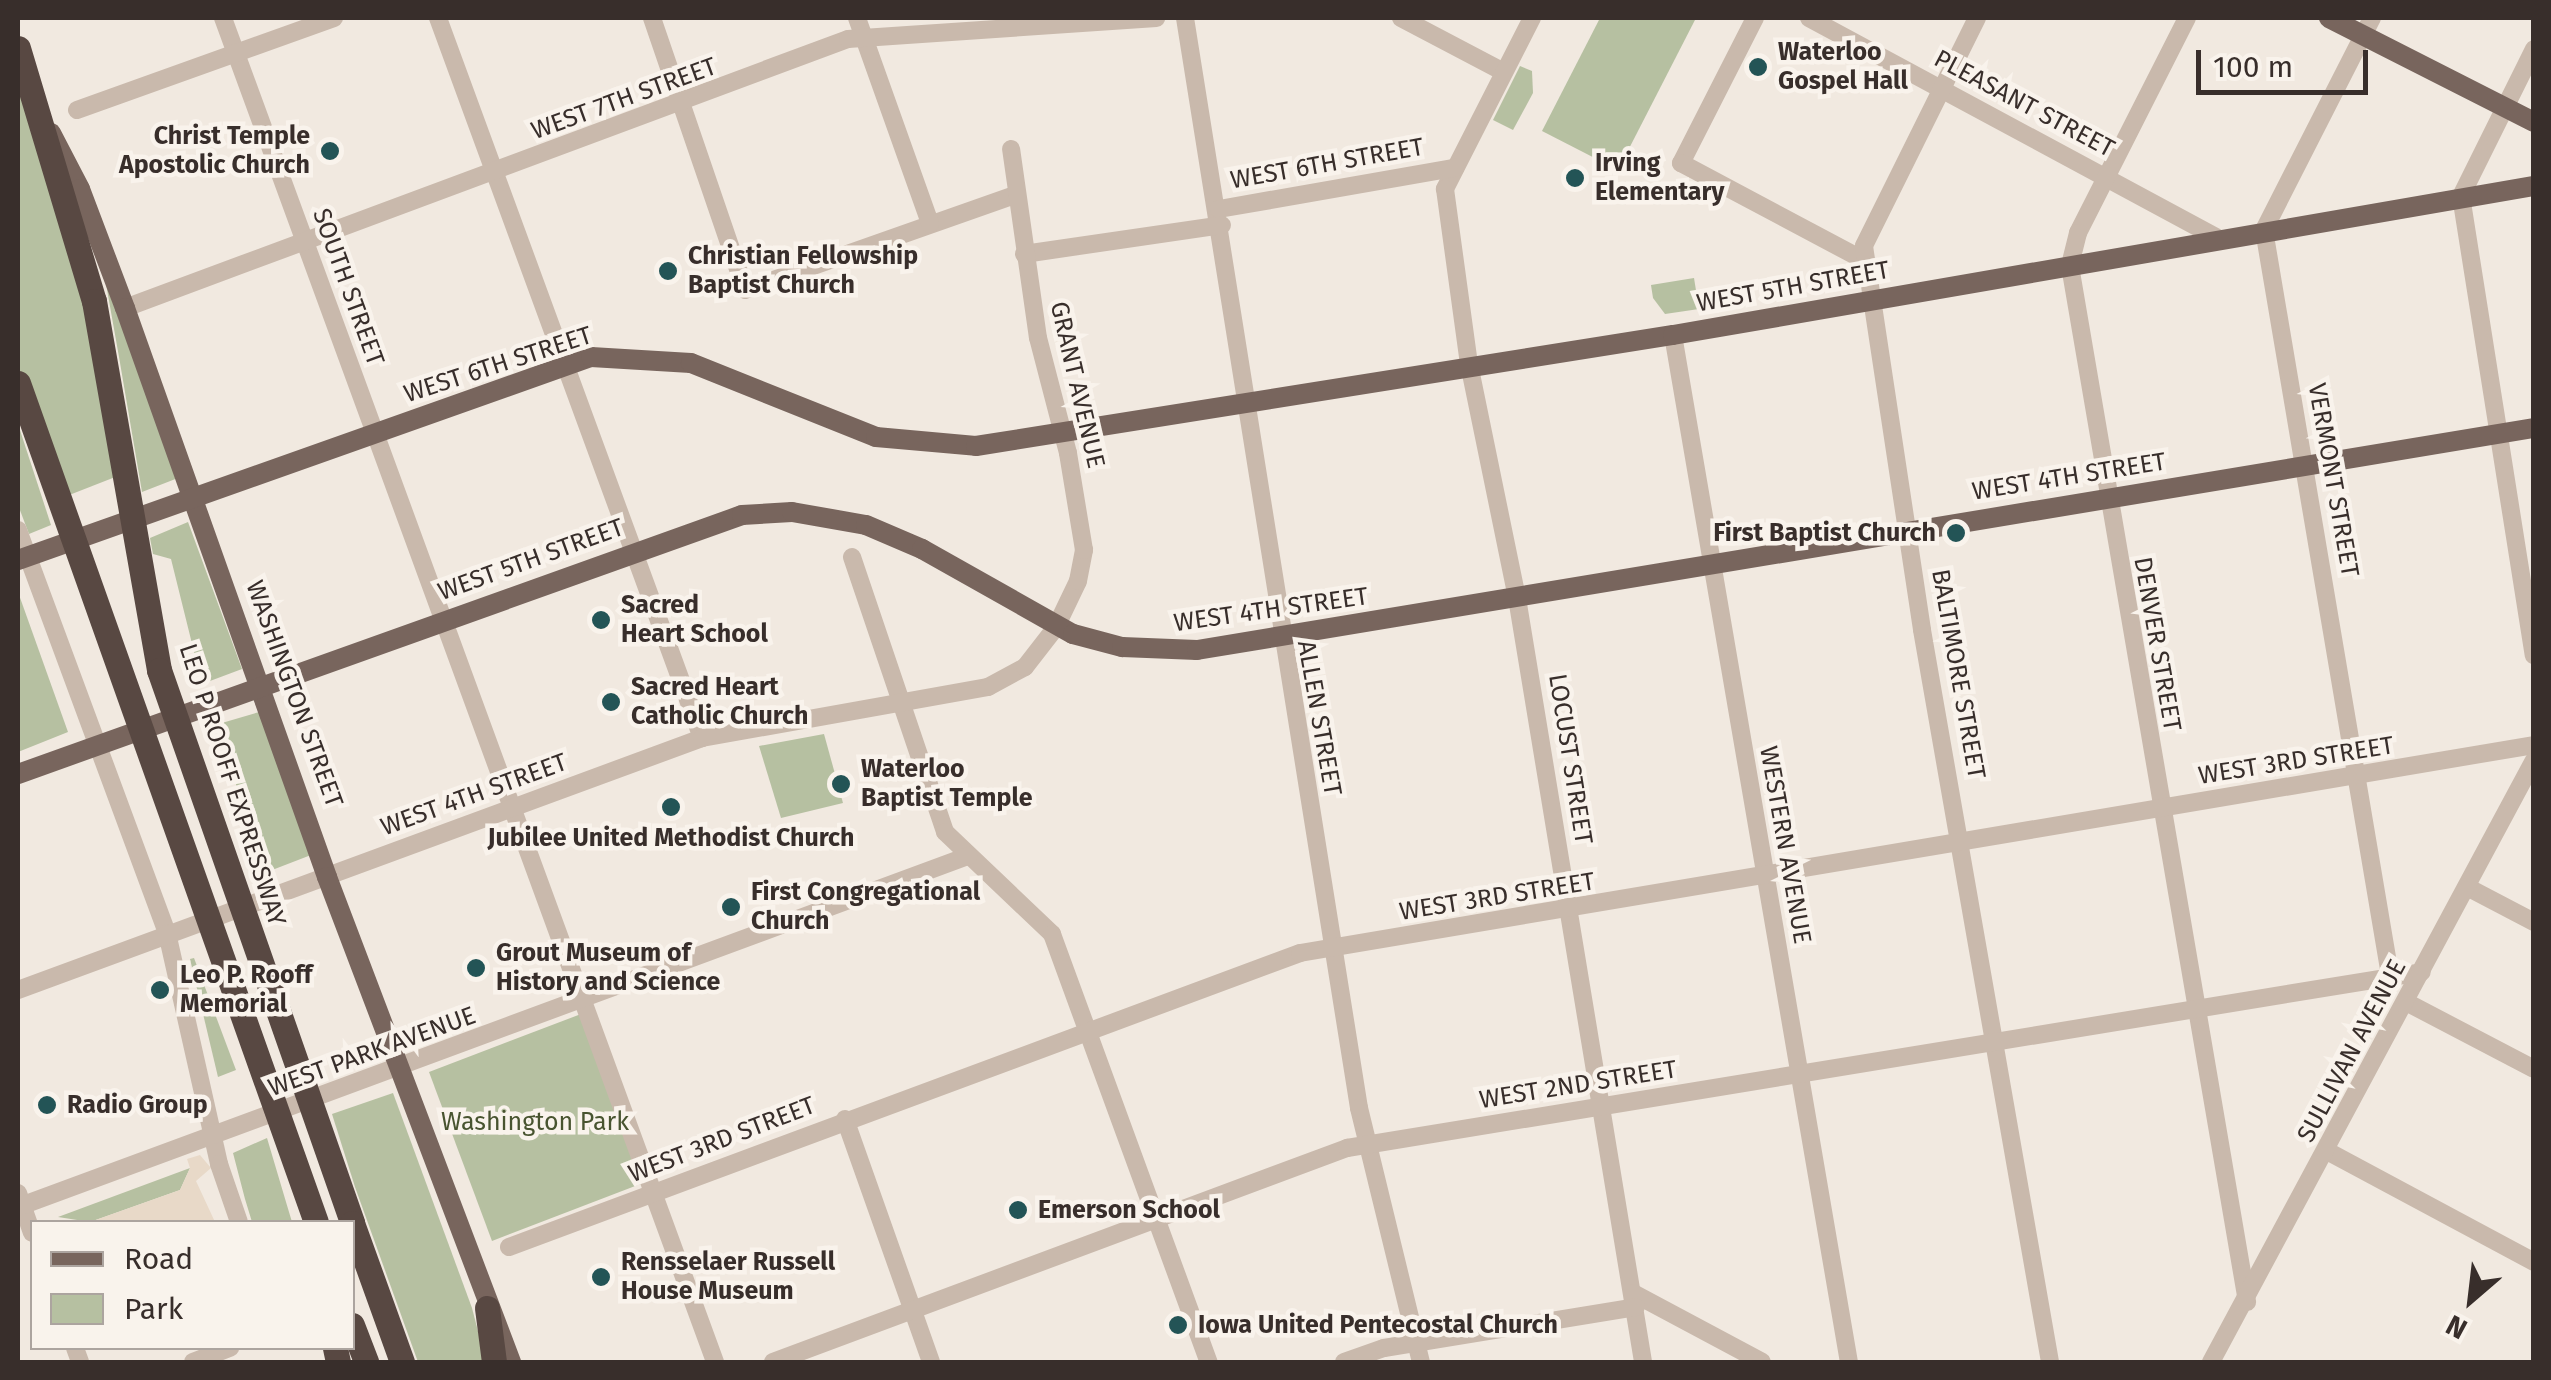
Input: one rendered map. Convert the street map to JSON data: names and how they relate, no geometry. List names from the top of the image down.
{
  "streets": {
    "highway": ["WASHINGTON STREET", "LEO P ROOFF EXPRESSWAY"],
    "main road": ["WEST 6TH STREET", "WEST 5TH STREET", "WEST 4TH STREET"],
    "street": [
      "WEST 7TH STREET",
      "PLEASANT STREET",
      "SOUTH STREET",
      "GRANT AVENUE",
      "VERMONT STREET",
      "DENVER STREET",
      "BALTIMORE STREET",
      "ALLEN STREET",
      "LOCUST STREET",
      "WEST 3RD STREET",
      "WESTERN AVENUE",
      "SULLIVAN AVENUE",
      "WEST PARK AVENUE",
      "WEST 2ND STREET"
    ]
  },
  "crossings": [
    ["WEST 7TH STREET", "SOUTH STREET"],
    ["WEST 7TH STREET", "WASHINGTON STREET"],
    ["PLEASANT STREET", "WEST 5TH STREET"],
    ["PLEASANT STREET", "DENVER STREET"],
    ["PLEASANT STREET", "BALTIMORE STREET"],
    ["WEST 6TH STREET", "SOUTH STREET"],
    ["WEST 6TH STREET", "WEST 5TH STREET"],
    ["WEST 6TH STREET", "GRANT AVENUE"],
    ["WEST 6TH STREET", "WASHINGTON STREET"],
    ["WEST 6TH STREET", "ALLEN STREET"],
    ["WEST 6TH STREET", "LOCUST STREET"],
    ["SOUTH STREET", "WEST 5TH STREET"],
    ["SOUTH STREET", "WEST 4TH STREET"],
    ["SOUTH STREET", "WEST 3RD STREET"],
    ["SOUTH STREET", "WEST PARK AVENUE"],
    ["WEST 5TH STREET", "GRANT AVENUE"],
    ["WEST 5TH STREET", "WEST 4TH STREET"],
    ["WEST 5TH STREET", "VERMONT STREET"],
    ["WEST 5TH STREET", "DENVER STREET"],
    ["WEST 5TH STREET", "BALTIMORE STREET"],
    ["WEST 5TH STREET", "WASHINGTON STREET"],
    ["WEST 5TH STREET", "ALLEN STREET"],
    ["WEST 5TH STREET", "LOCUST STREET"],
    ["WEST 5TH STREET", "WESTERN AVENUE"],
    ["GRANT AVENUE", "WEST 4TH STREET"],
    ["WEST 4TH STREET", "VERMONT STREET"],
    ["WEST 4TH STREET", "DENVER STREET"],
    ["WEST 4TH STREET", "BALTIMORE STREET"],
    ["WEST 4TH STREET", "WASHINGTON STREET"],
    ["WEST 4TH STREET", "ALLEN STREET"],
    ["WEST 4TH STREET", "LOCUST STREET"],
    ["WEST 4TH STREET", "WESTERN AVENUE"],
    ["VERMONT STREET", "WEST 3RD STREET"],
    ["VERMONT STREET", "WEST 2ND STREET"],
    ["DENVER STREET", "WEST 3RD STREET"],
    ["DENVER STREET", "SULLIVAN AVENUE"],
    ["DENVER STREET", "WEST 2ND STREET"],
    ["BALTIMORE STREET", "WEST 3RD STREET"],
    ["BALTIMORE STREET", "WEST 2ND STREET"],
    ["WASHINGTON STREET", "LEO P ROOFF EXPRESSWAY"],
    ["WASHINGTON STREET", "WEST PARK AVENUE"],
    ["ALLEN STREET", "WEST 3RD STREET"],
    ["ALLEN STREET", "WEST 2ND STREET"],
    ["LOCUST STREET", "WEST 3RD STREET"],
    ["LOCUST STREET", "WEST 2ND STREET"],
    ["WEST 3RD STREET", "WESTERN AVENUE"],
    ["WESTERN AVENUE", "WEST 2ND STREET"],
    ["SULLIVAN AVENUE", "WEST 2ND STREET"]
  ],
  "parks": ["Washington Park"],
  "places": [
    "Waterloo Gospel Hall",
    "Christ Temple Apostolic Church",
    "Irving Elementary",
    "Christian Fellowship Baptist Church",
    "First Baptist Church",
    "Sacred Heart School",
    "Sacred Heart Catholic Church",
    "Waterloo Baptist Temple",
    "Jubilee United Methodist Church",
    "First Congregational Church",
    "Grout Museum of History and Science",
    "Leo P. Rooff Memorial",
    "Radio Group",
    "Emerson School",
    "Rensselaer Russell House Museum",
    "Iowa United Pentecostal Church"
  ],
  "legend": ["Road", "Park"],
  "scale_bar": "100 m",
  "north": "bottom left"
}
